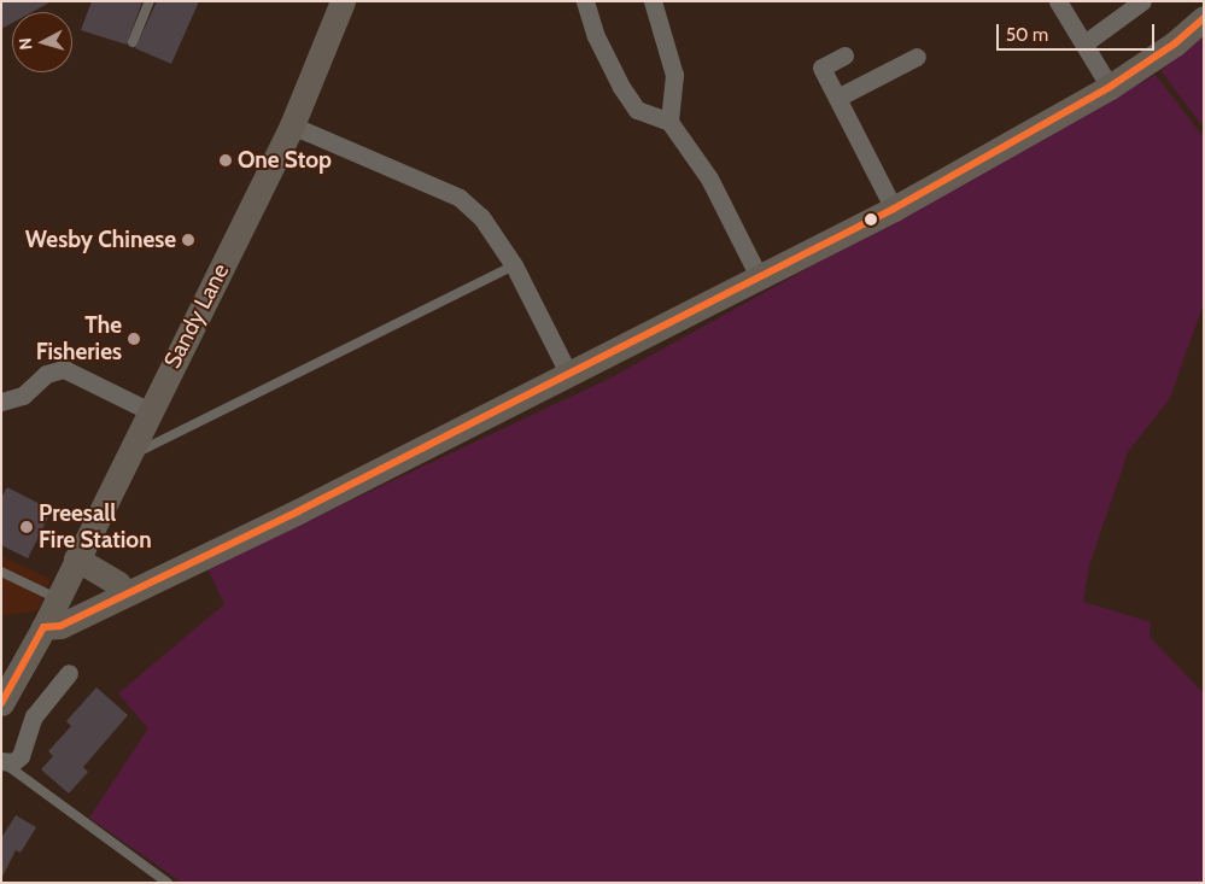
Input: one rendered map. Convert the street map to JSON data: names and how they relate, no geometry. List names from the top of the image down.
{
  "streets": {
    "main road": ["Sandy Lane"]
  },
  "places": [
    "One Stop",
    "Wesby Chinese",
    "The Fisheries",
    "Preesall Fire Station"
  ],
  "scale_bar": "50 m",
  "north": "left"
}
